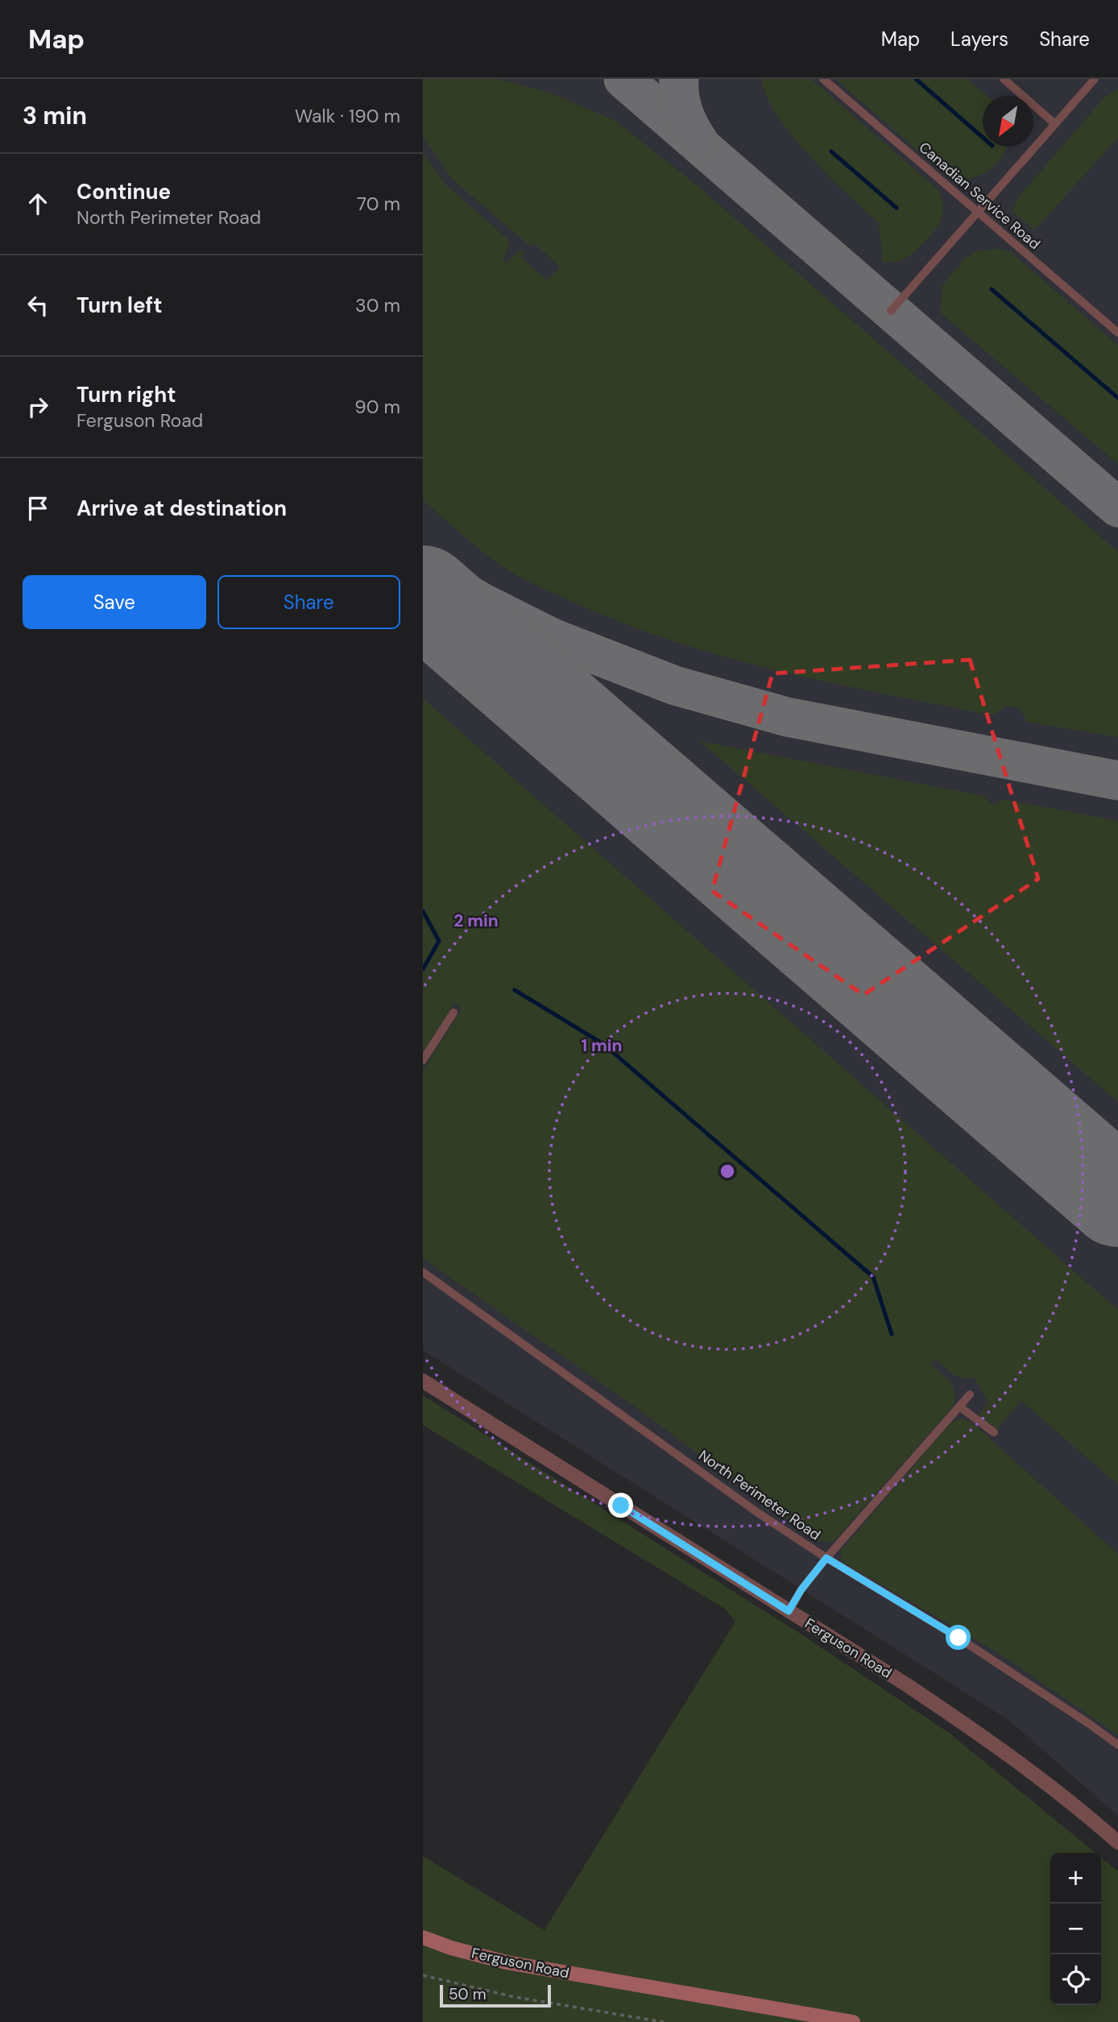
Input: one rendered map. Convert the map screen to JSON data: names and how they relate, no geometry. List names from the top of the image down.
{
  "streets": {
    "street": ["Ferguson Road"],
    "lane": ["Canadian Service Road", "North Perimeter Road"]
  },
  "scale_bar": "50 m",
  "north": "bottom left",
  "page": {
    "header": "Map",
    "nav": ["Map", "Layers", "Share"],
    "heading": ["3 min", "Walk · 190 m"],
    "list": [
      ["Continue", "North Perimeter Road", "70 m"],
      ["Turn left", "30 m"],
      ["Turn right", "Ferguson Road", "90 m"],
      "Arrive at destination"
    ],
    "buttons": ["Save", "Share"],
    "map_buttons": ["+", "−"],
    "scale": "50 m"
  },
  "rings": ["2 min", "1 min"]
}
